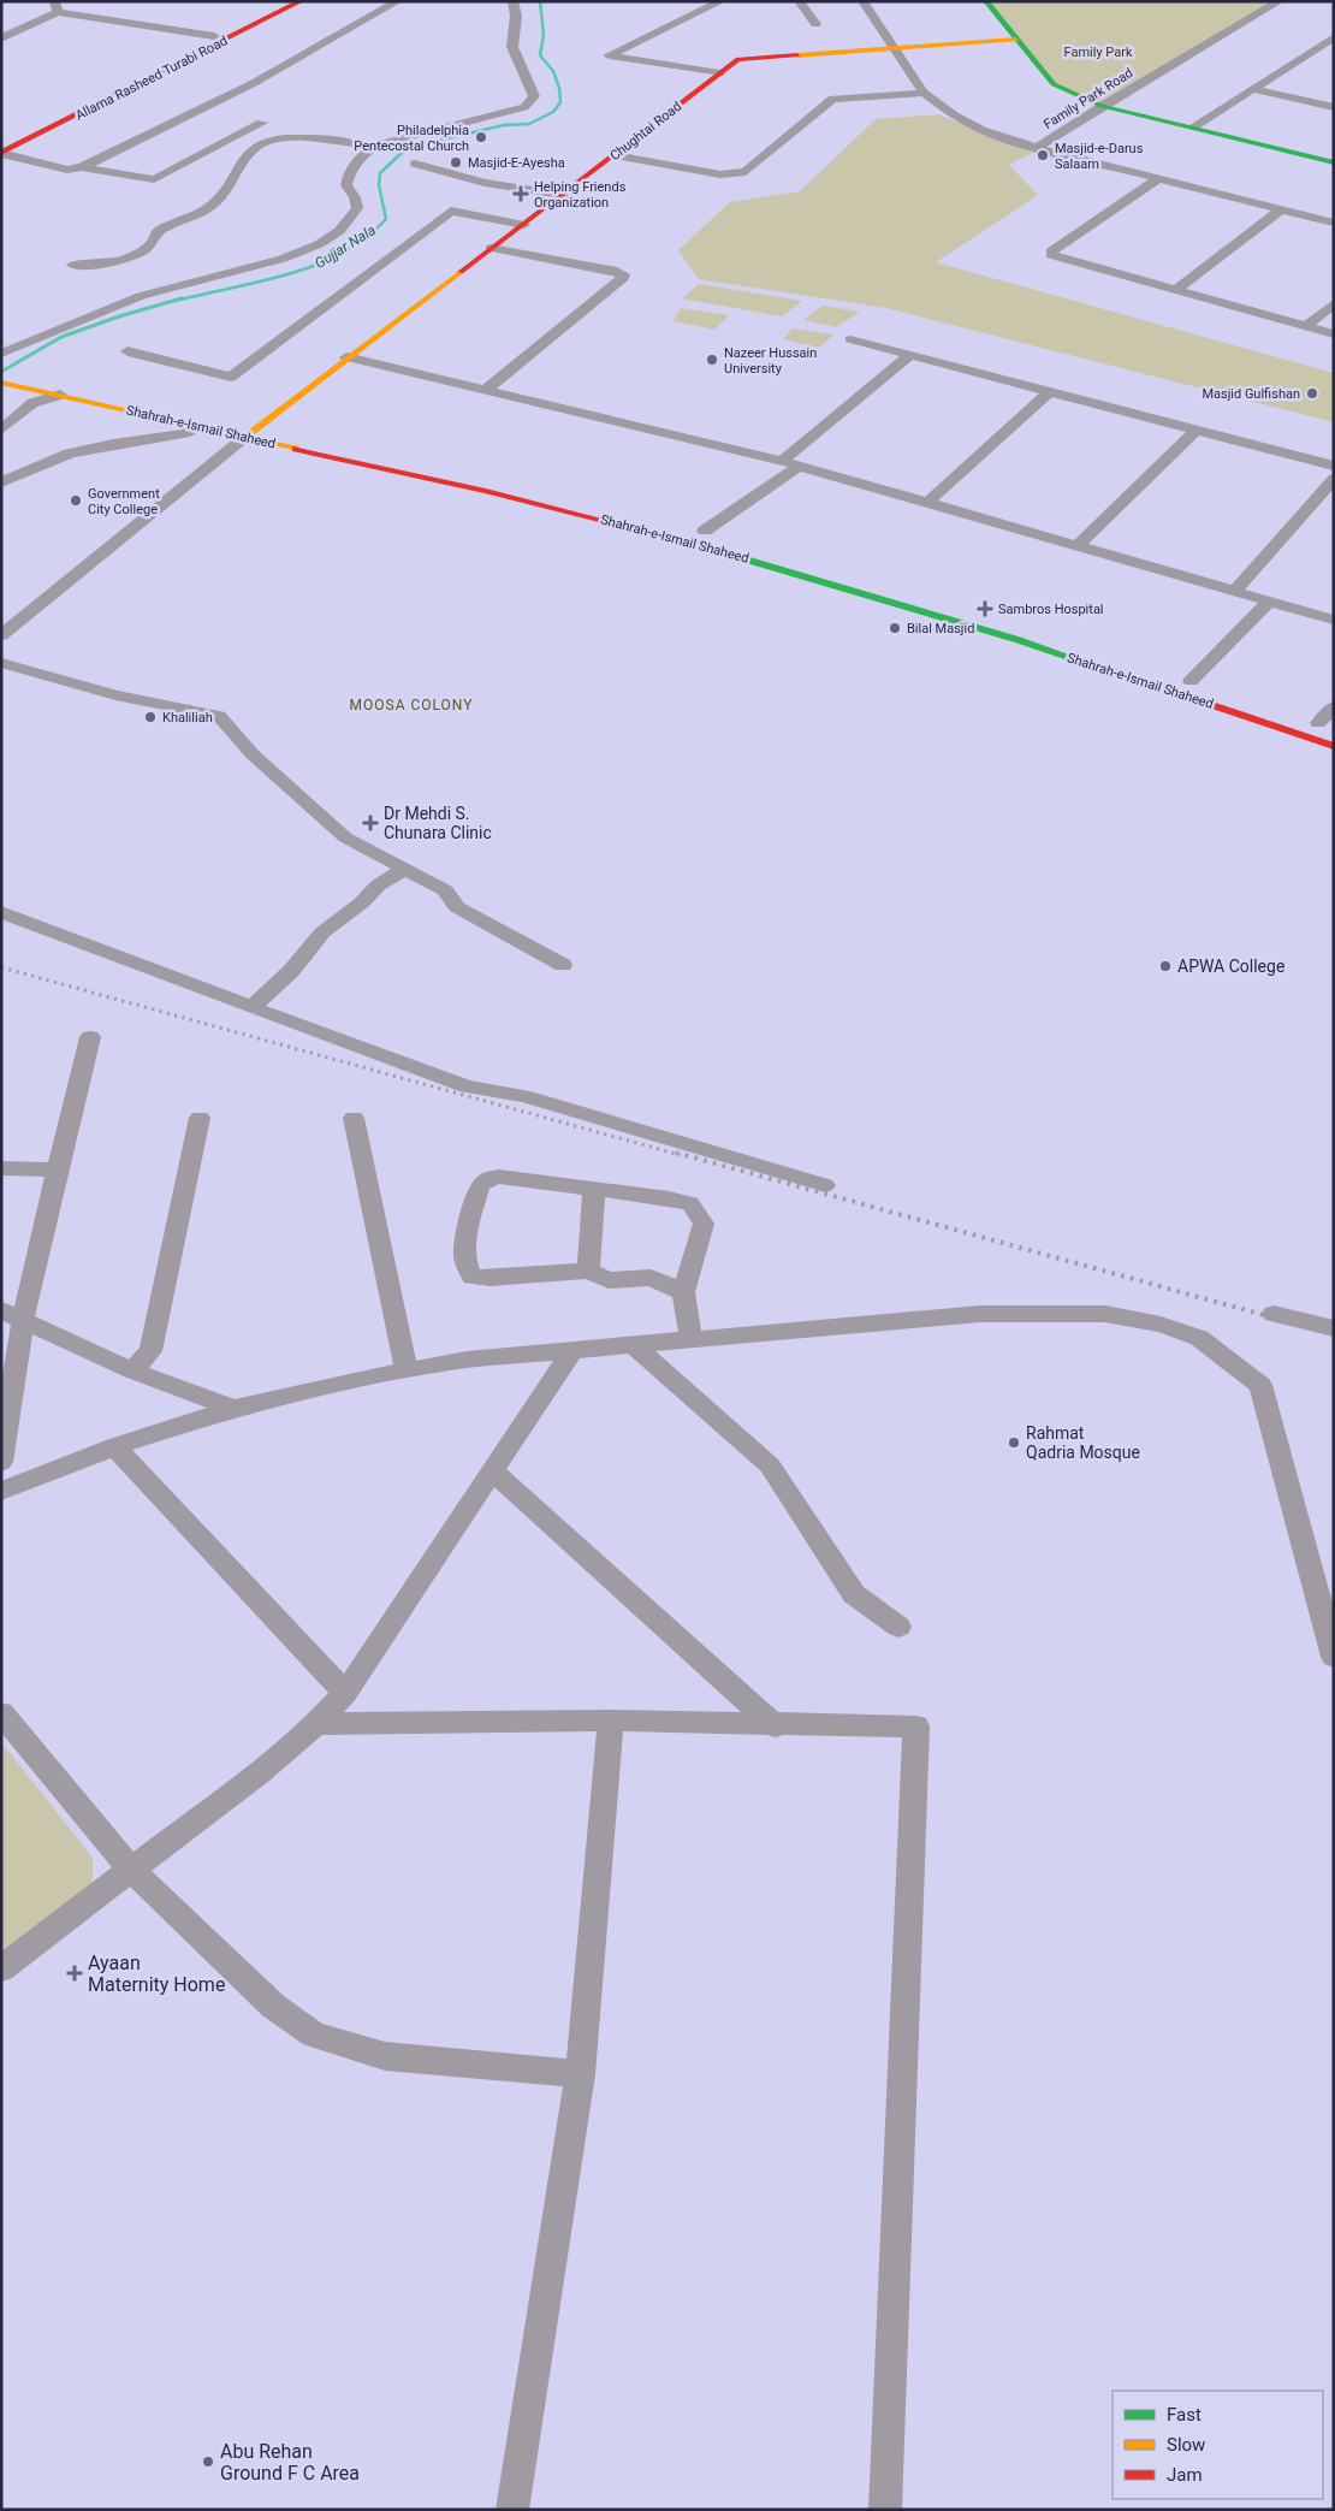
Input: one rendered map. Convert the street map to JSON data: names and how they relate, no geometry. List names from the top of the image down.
{
  "streets": {
    "main road": ["Allama Rasheed Turabi Road", "Chughtai Road", "Shahrah-e-Ismail Shaheed"],
    "street": ["Family Park Road"]
  },
  "crossings": [
    ["Chughtai Road", "Shahrah-e-Ismail Shaheed"]
  ],
  "districts": ["MOOSA COLONY"],
  "water": ["Gujjar Nala"],
  "parks": ["Family Park"],
  "places": {
    "other": [
      "Philadelphia Pentecostal Church",
      "Masjid-e-Darus Salaam",
      "Masjid-E-Ayesha",
      "Nazeer Hussain University",
      "Masjid Gulfishan",
      "Government City College",
      "Bilal Masjid",
      "Khaliliah",
      "APWA College",
      "Rahmat Qadria Mosque",
      "Abu Rehan Ground F C Area"
    ],
    "health": [
      "Helping Friends Organization",
      "Sambros Hospital",
      "Dr Mehdi S. Chunara Clinic",
      "Ayaan Maternity Home"
    ]
  },
  "legend": ["Fast", "Slow", "Jam"]
}
